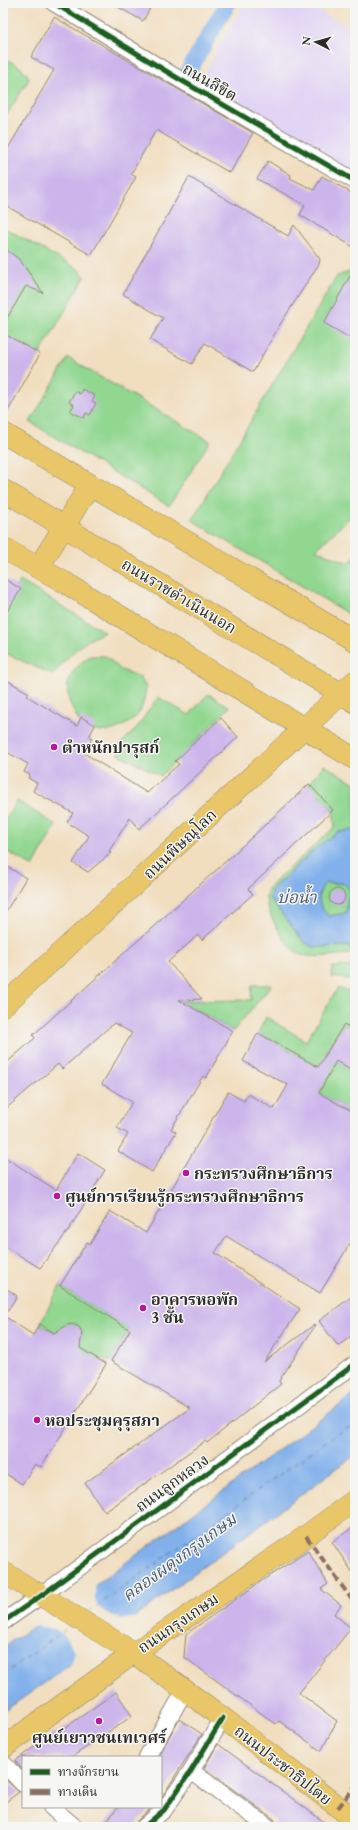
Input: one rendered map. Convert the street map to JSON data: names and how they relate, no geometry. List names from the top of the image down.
{
  "streets": {
    "main road": [
      "ถนนราชดำเนินนอก",
      "ถนนพิษณุโลก",
      "ถนนกรุงเกษม",
      "ถนนประชาธิปไตย"
    ],
    "street": ["ถนนลิขิต", "ถนนลูกหลวง"]
  },
  "crossings": [
    ["ถนนราชดำเนินนอก", "ถนนพิษณุโลก"],
    ["ถนนลูกหลวง", "ถนนประชาธิปไตย"],
    ["ถนนกรุงเกษม", "ถนนประชาธิปไตย"]
  ],
  "water": ["บ่อน้ำ", "คลองผดุงกรุงเกษม"],
  "places": [
    "ตำหนักปารุสก์",
    "กระทรวงศึกษาธิการ",
    "ศูนย์การเรียนรู้กระทรวงศึกษาธิการ",
    "อาคารหอพัก 3 ชั้น",
    "หอประชุมคุรุสภา",
    "ศูนย์เยาวชนเทเวศร์"
  ],
  "legend": ["ทางจักรยาน", "ทางเดิน"],
  "north": "left"
}
